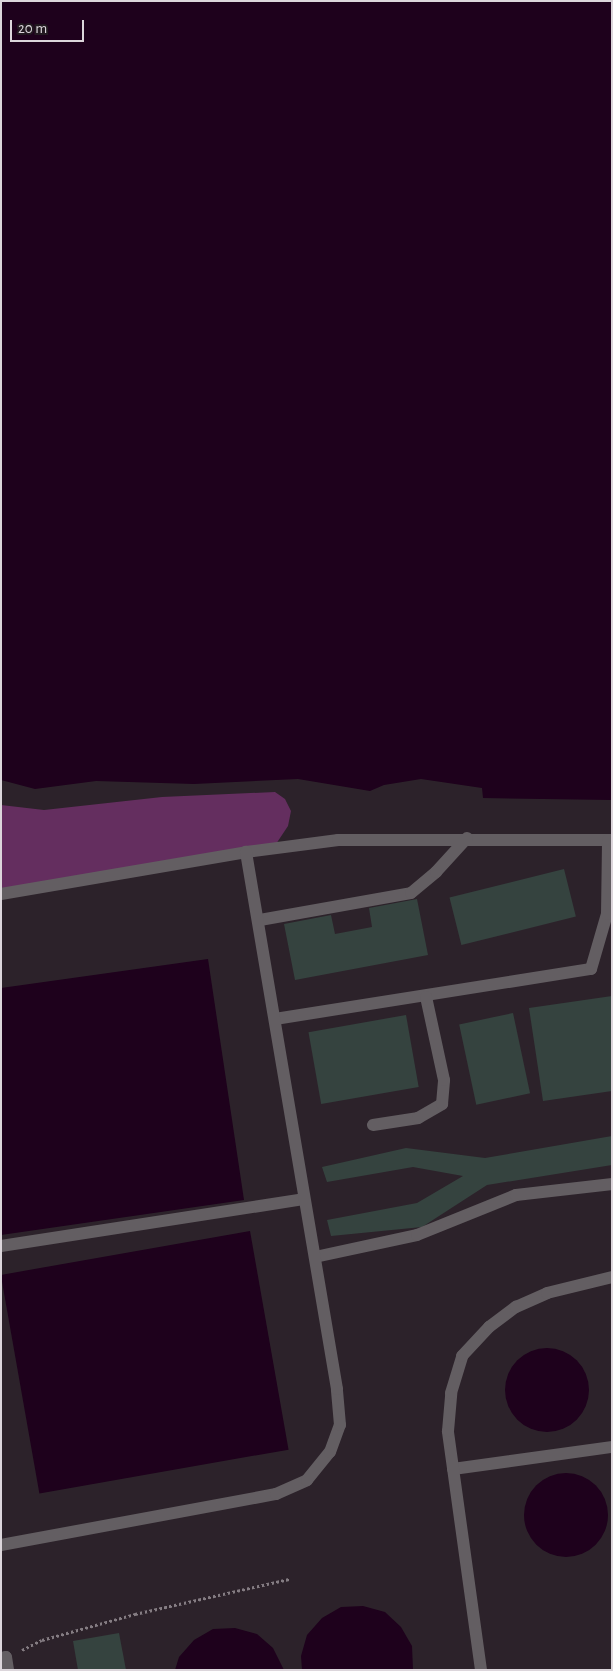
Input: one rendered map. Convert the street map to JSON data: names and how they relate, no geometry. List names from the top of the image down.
{
  "scale_bar": "20 m"
}
